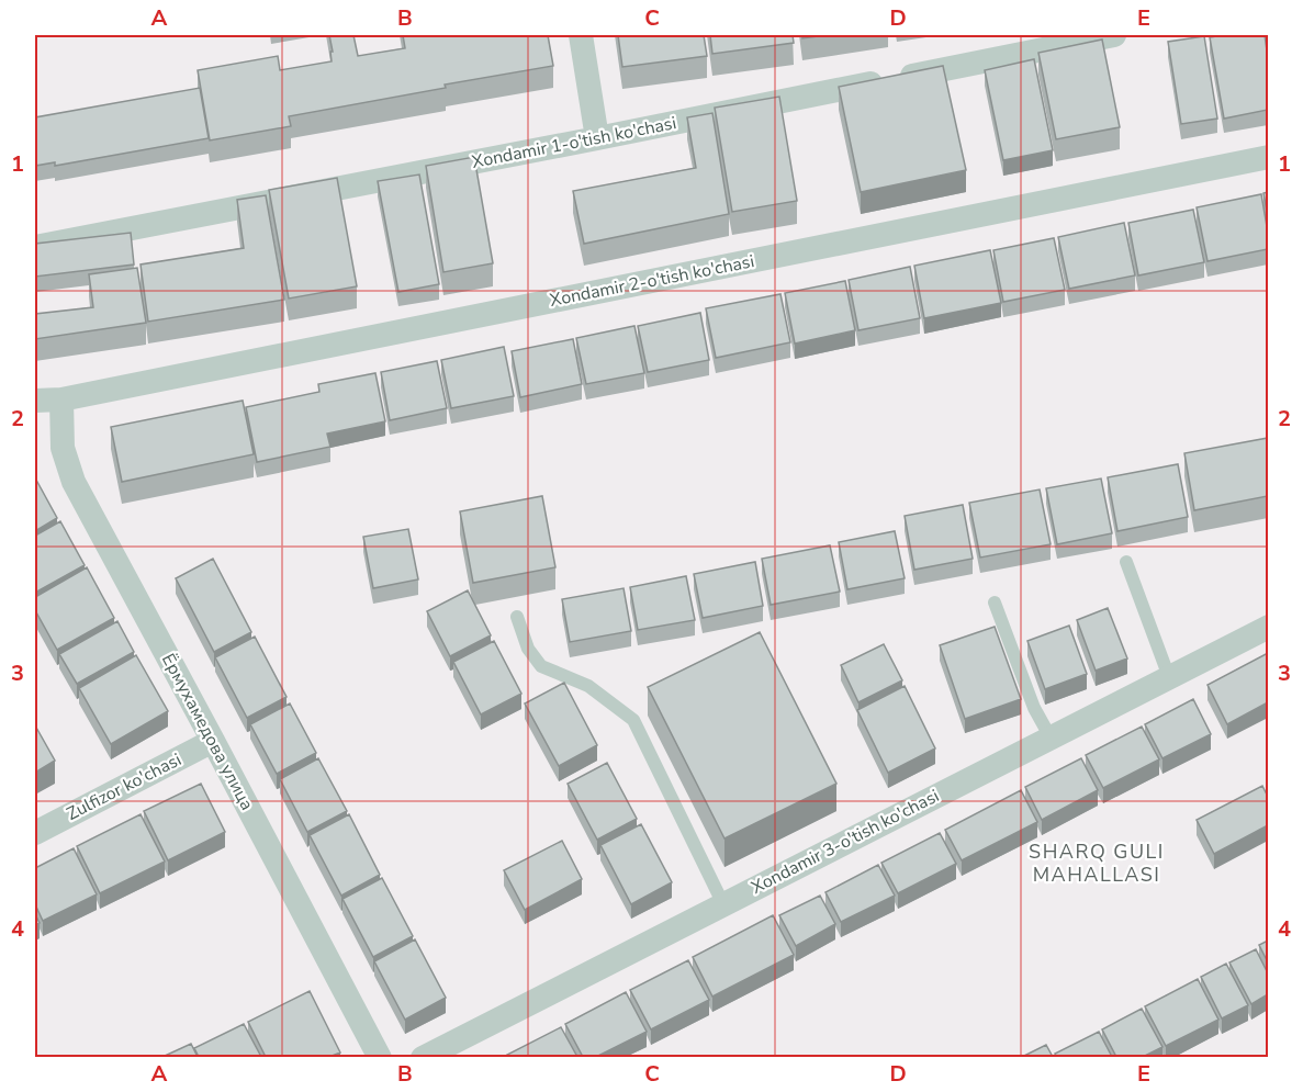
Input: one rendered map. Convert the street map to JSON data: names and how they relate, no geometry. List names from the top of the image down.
{
  "streets": {
    "street": [
      "Xondamir 1-o'tish ko'chasi",
      "Xondamir 2-o'tish ko'chasi",
      "Ёрмухамедова улица",
      "Zulfizor ko'chasi",
      "Xondamir 3-o'tish ko'chasi"
    ]
  },
  "crossings": [
    ["Xondamir 2-o'tish ko'chasi", "Ёрмухамедова улица"],
    ["Ёрмухамедова улица", "Zulfizor ko'chasi"]
  ],
  "districts": ["SHARQ GULI MAHALLASI"],
  "grid": {
    "columns": [
      "A",
      "B",
      "C",
      "D",
      "E"
    ],
    "rows": [
      "1",
      "2",
      "3",
      "4"
    ]
  }
}
